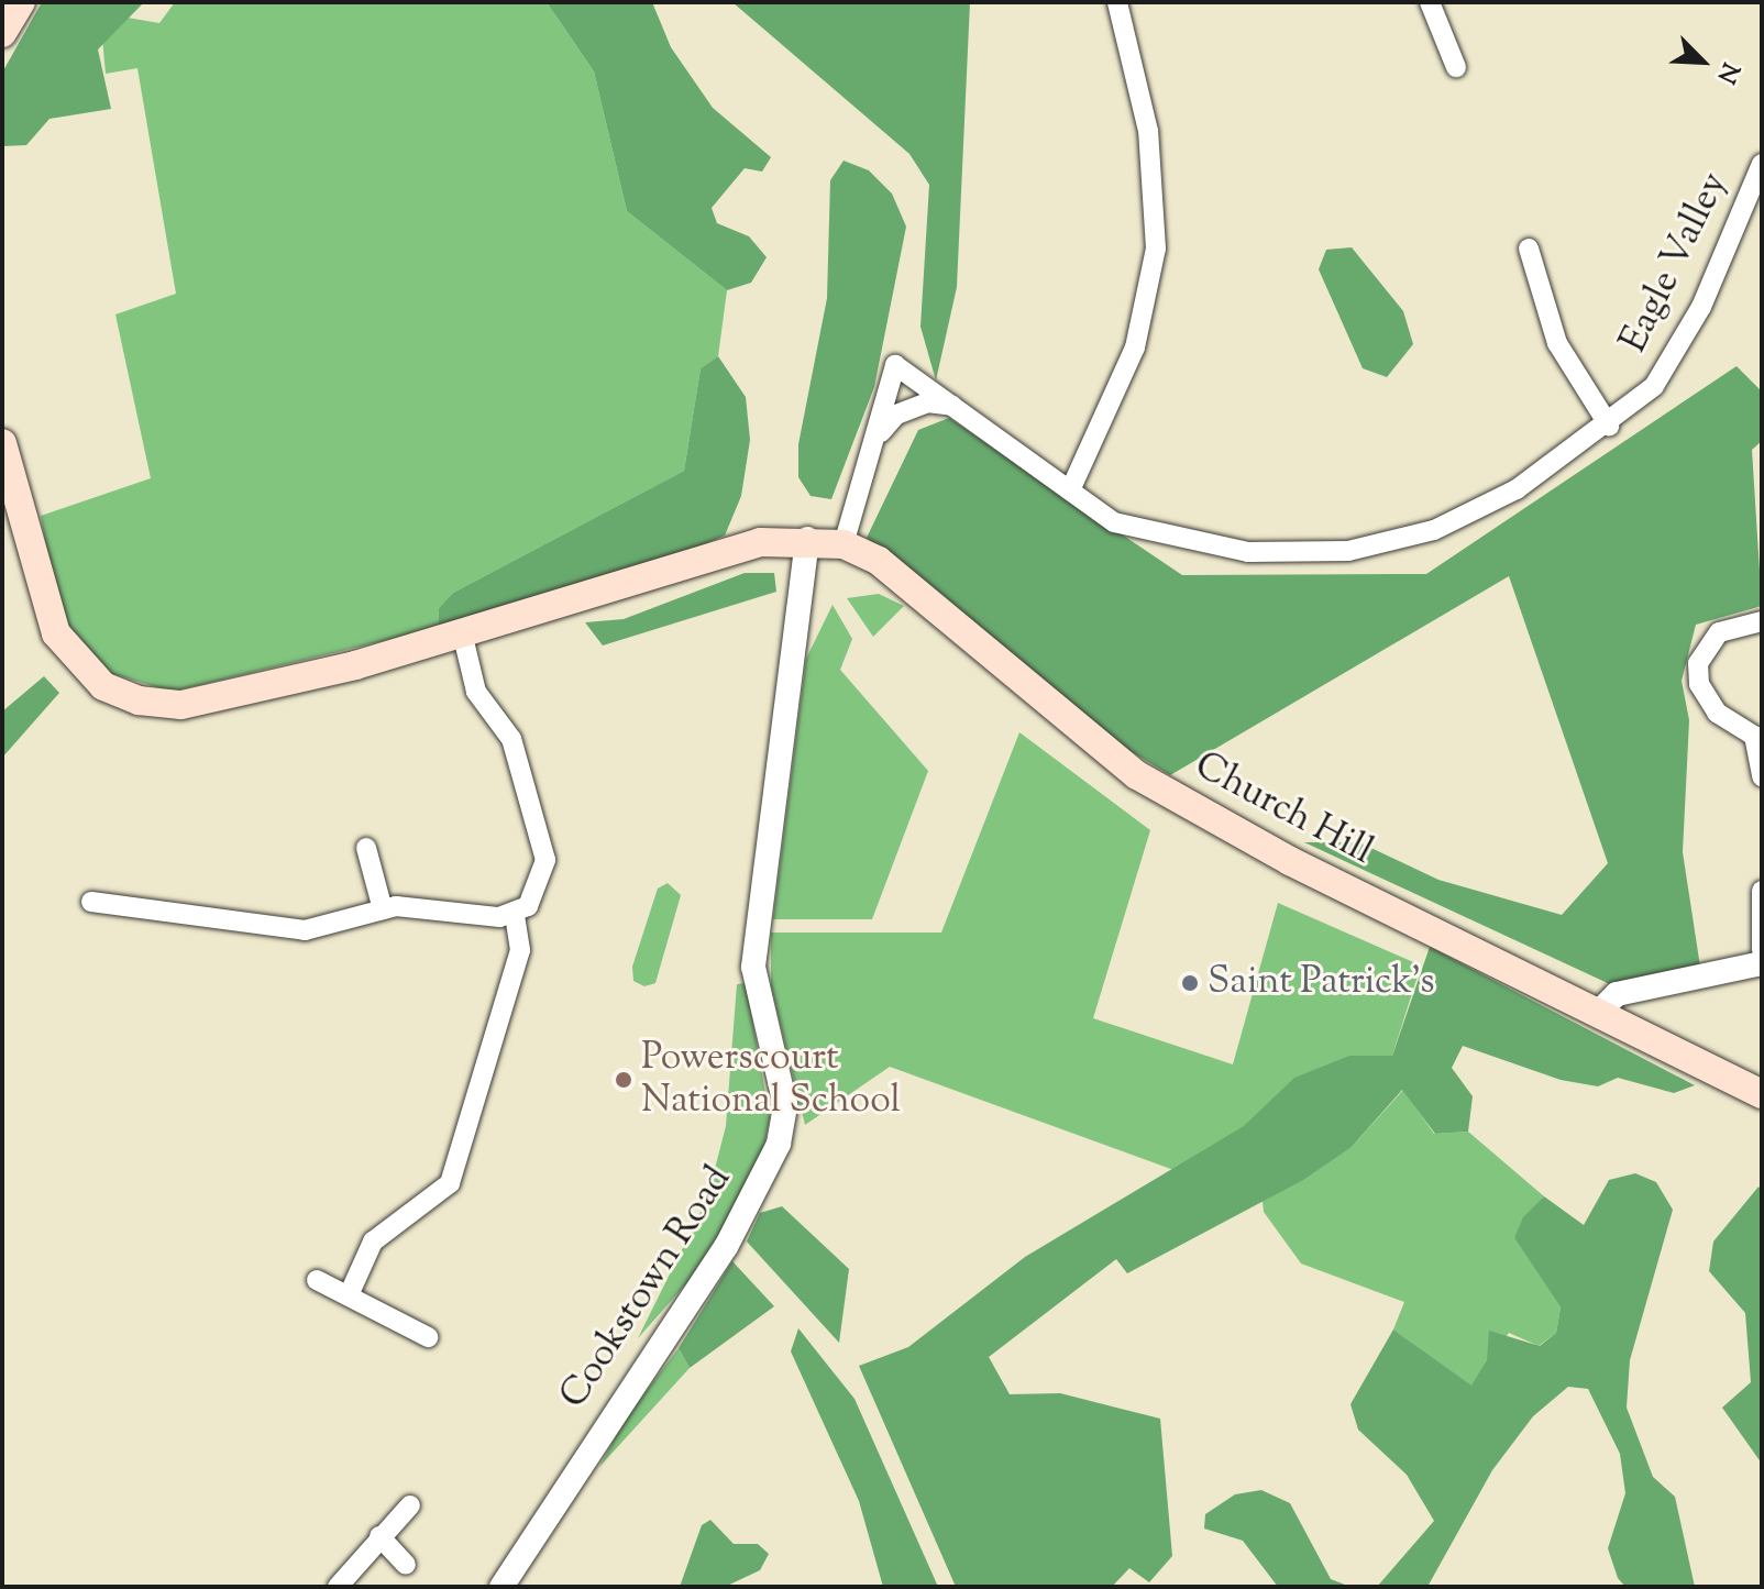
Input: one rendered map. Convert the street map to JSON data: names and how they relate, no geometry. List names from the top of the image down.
{
  "streets": {
    "main road": ["Church Hill"],
    "street": ["Eagle Valley", "Cookstown Road"]
  },
  "crossings": [
    ["Church Hill", "Cookstown Road"]
  ],
  "places": ["Saint Patrick's", "Powerscourt National School"],
  "north": "bottom right"
}
